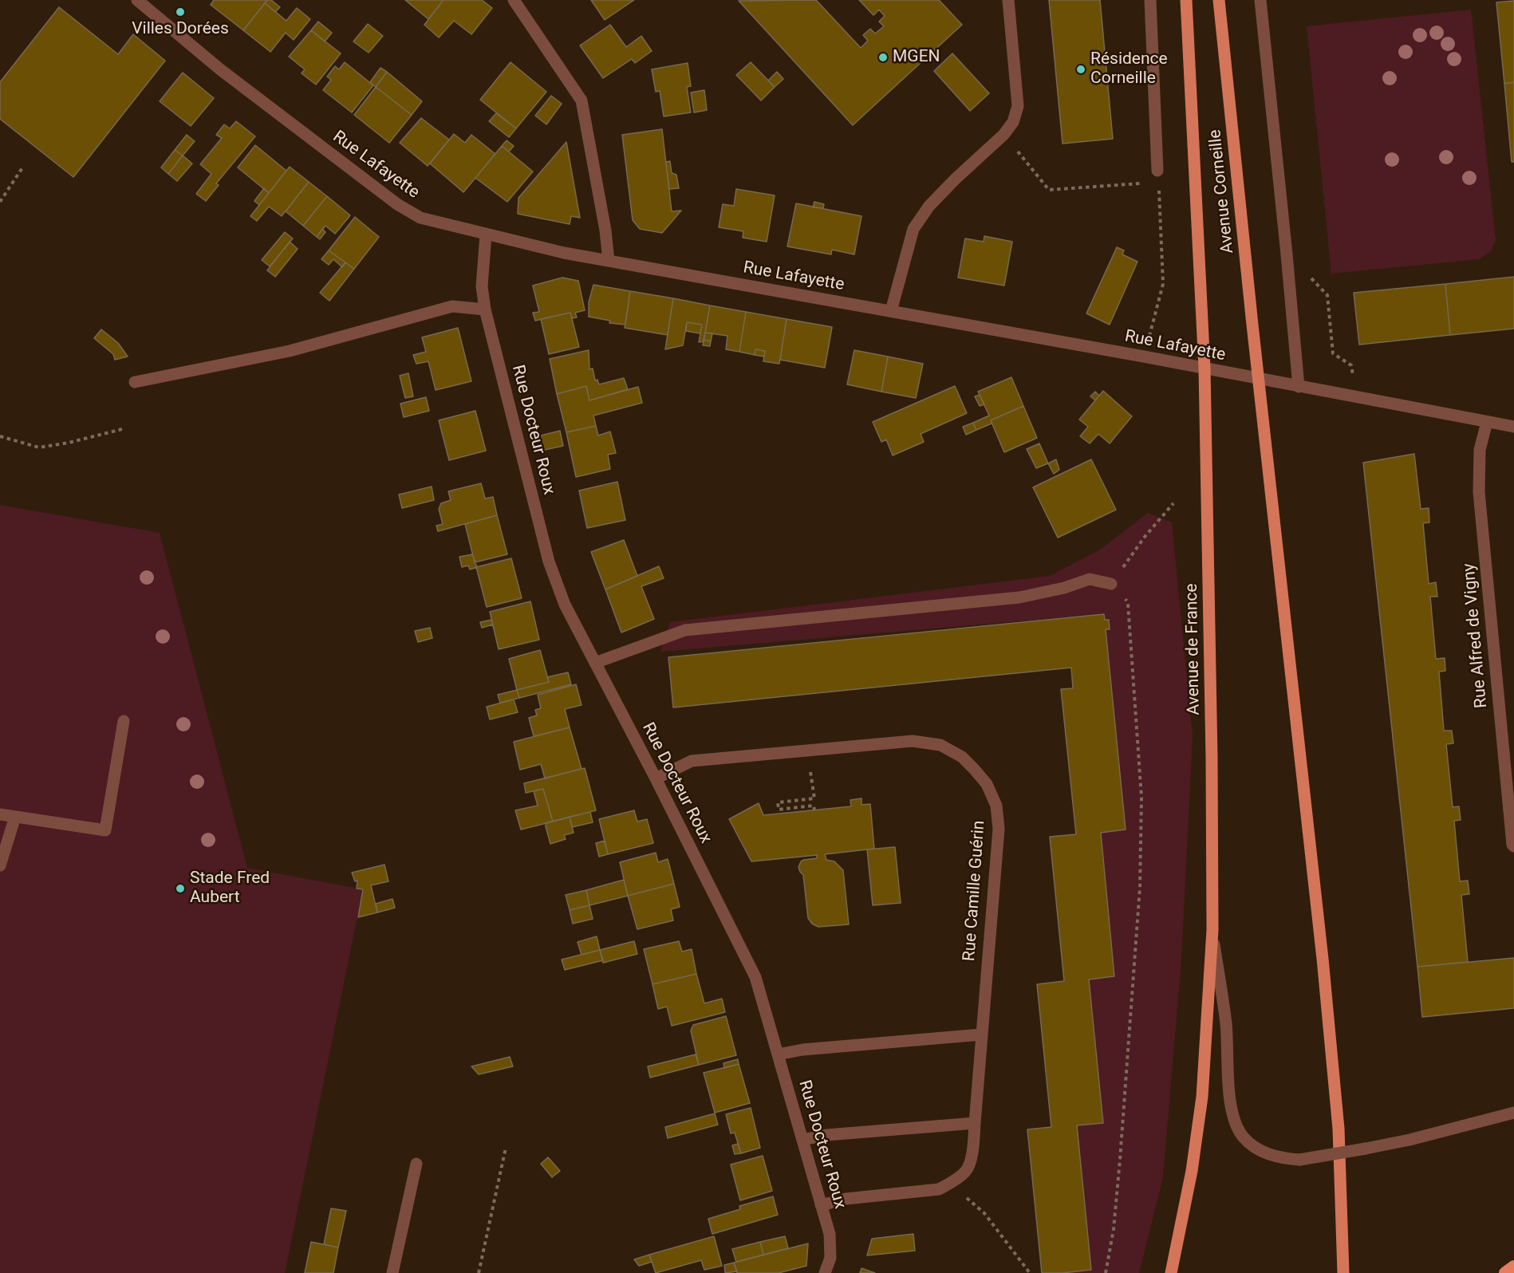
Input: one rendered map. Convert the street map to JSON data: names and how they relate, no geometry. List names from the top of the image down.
{
  "streets": {
    "main road": ["Avenue Corneille", "Avenue de France"],
    "street": [
      "Rue Lafayette",
      "Rue Docteur Roux",
      "Rue Alfred de Vigny",
      "Rue Camille Guérin"
    ]
  },
  "crossings": [
    ["Rue Lafayette", "Avenue Corneille"],
    ["Rue Lafayette", "Rue Docteur Roux"],
    ["Rue Lafayette", "Rue Alfred de Vigny"],
    ["Rue Lafayette", "Avenue de France"],
    ["Avenue Corneille", "Avenue de France"],
    ["Rue Docteur Roux", "Rue Camille Guérin"]
  ],
  "places": [
    "Villes Dorées",
    "MGEN",
    "Résidence Corneille",
    "Stade Fred Aubert"
  ]
}
